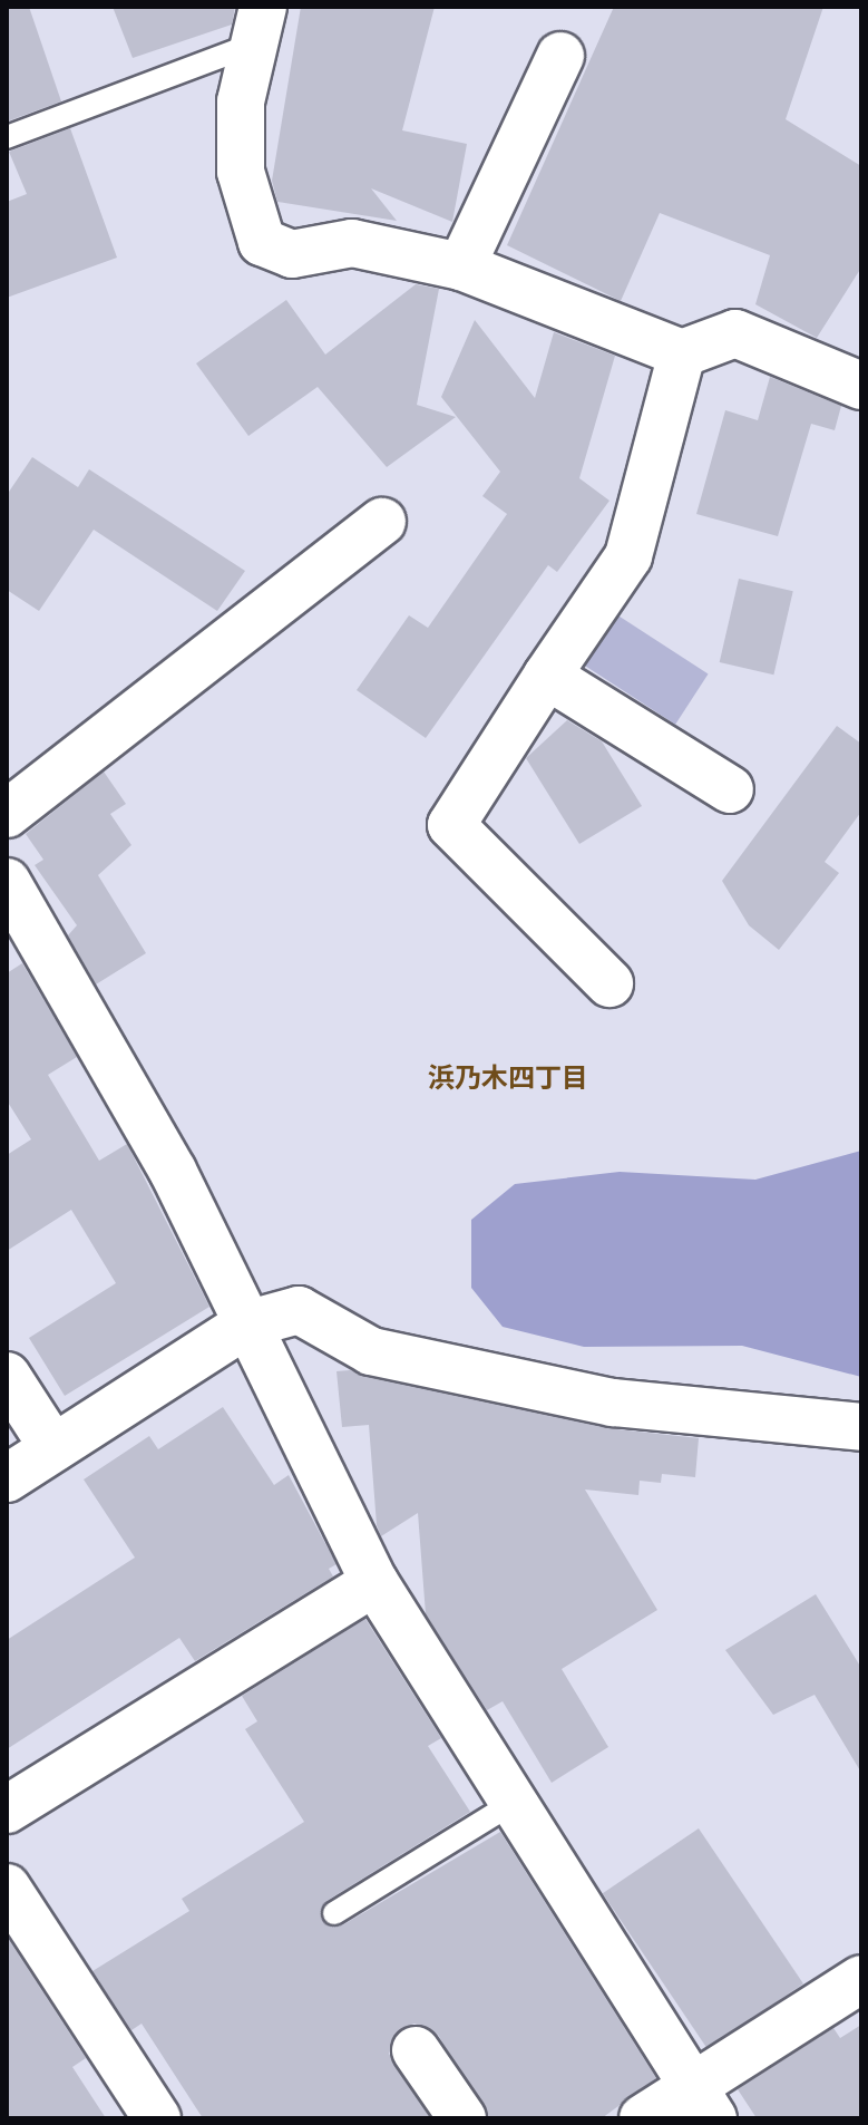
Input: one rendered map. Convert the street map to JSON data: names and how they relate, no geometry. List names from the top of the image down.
{
  "districts": ["浜乃木四丁目"]
}
